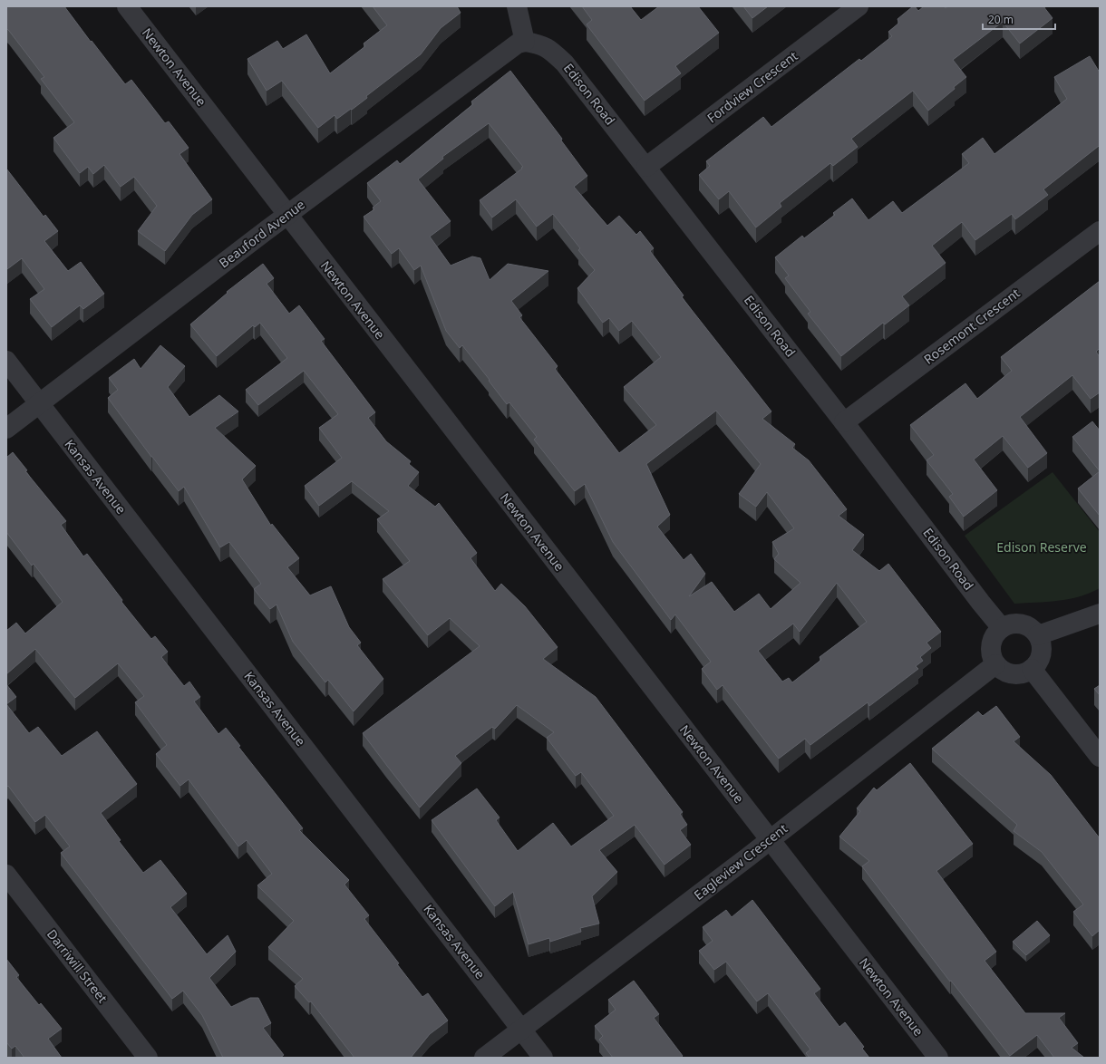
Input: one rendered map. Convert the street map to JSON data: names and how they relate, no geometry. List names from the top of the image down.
{
  "streets": {
    "street": [
      "Newton Avenue",
      "Fordview Crescent",
      "Edison Road",
      "Beauford Avenue",
      "Rosemont Crescent",
      "Kansas Avenue",
      "Eagleview Crescent",
      "Darriwill Street"
    ]
  },
  "crossings": [
    ["Newton Avenue", "Beauford Avenue"],
    ["Newton Avenue", "Eagleview Crescent"],
    ["Fordview Crescent", "Edison Road"],
    ["Edison Road", "Beauford Avenue"],
    ["Edison Road", "Rosemont Crescent"],
    ["Edison Road", "Eagleview Crescent"],
    ["Beauford Avenue", "Kansas Avenue"],
    ["Kansas Avenue", "Eagleview Crescent"]
  ],
  "parks": ["Edison Reserve"],
  "scale_bar": "20 m"
}
